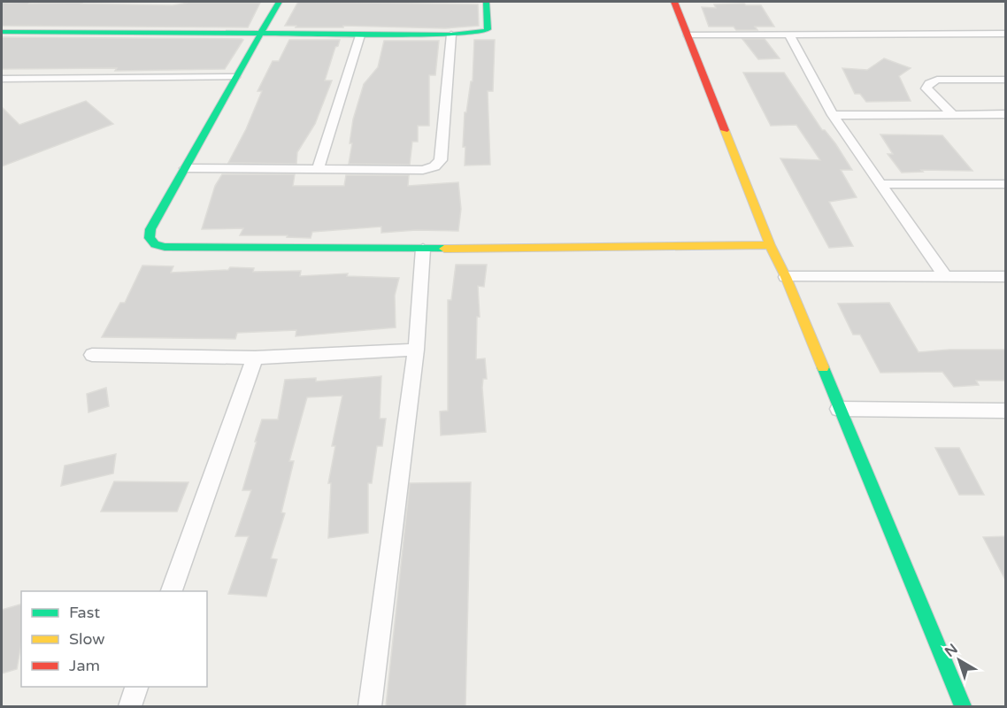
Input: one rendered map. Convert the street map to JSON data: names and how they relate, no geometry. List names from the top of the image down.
{
  "legend": ["Fast", "Slow", "Jam"],
  "north": "top left"
}
